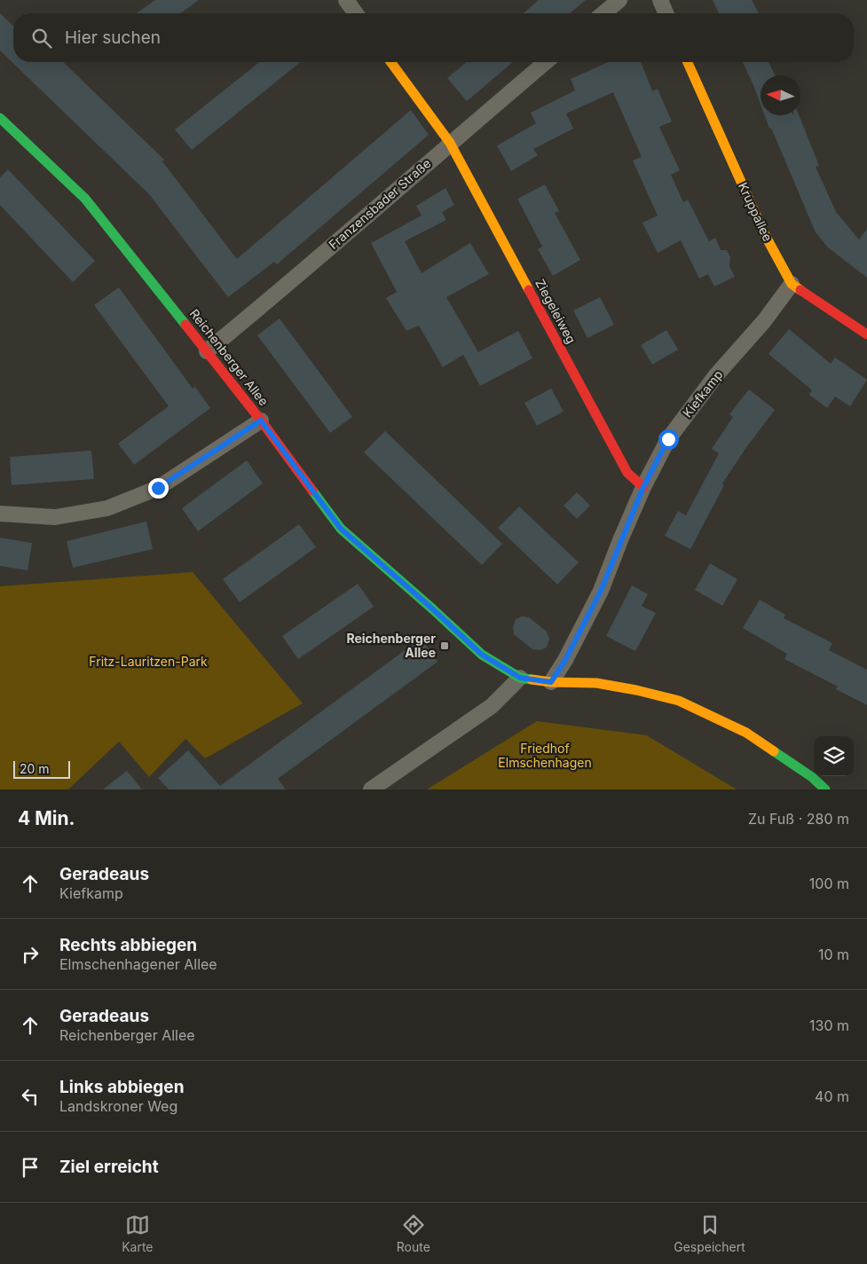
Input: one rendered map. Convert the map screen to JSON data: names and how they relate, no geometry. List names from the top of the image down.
{
  "streets": {
    "street": [
      "Franzensbader Straße",
      "Kruppallee",
      "Ziegeleiweg",
      "Reichenberger Allee",
      "Kiefkamp"
    ]
  },
  "crossings": [
    ["Franzensbader Straße", "Ziegeleiweg"],
    ["Franzensbader Straße", "Reichenberger Allee"],
    ["Kruppallee", "Kiefkamp"],
    ["Ziegeleiweg", "Kiefkamp"]
  ],
  "parks": ["Fritz-Lauritzen-Park", "Friedhof Elmschenhagen"],
  "places": {
    "transit": ["Reichenberger Allee"]
  },
  "scale_bar": "20 m",
  "north": "left",
  "page": {
    "search": "Hier suchen",
    "scale": "20 m",
    "heading": ["4 Min.", "Zu Fuß · 280 m"],
    "list": [
      ["Geradeaus", "Kiefkamp", "100 m"],
      ["Rechts abbiegen", "Elmschenhagener Allee", "10 m"],
      ["Geradeaus", "Reichenberger Allee", "130 m"],
      ["Links abbiegen", "Landskroner Weg", "40 m"],
      "Ziel erreicht"
    ],
    "nav": ["Karte", "Route", "Gespeichert"]
  }
}
